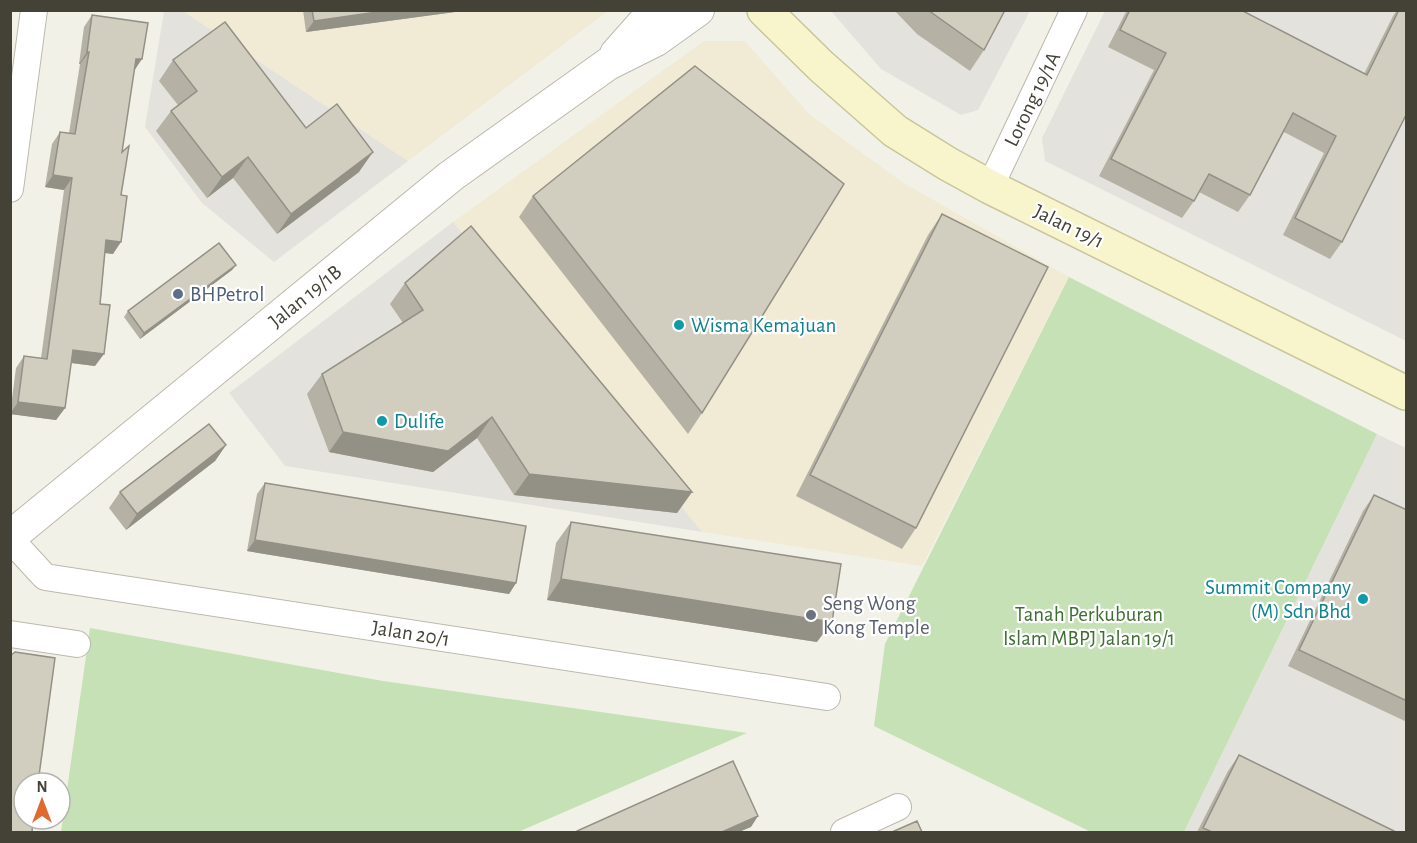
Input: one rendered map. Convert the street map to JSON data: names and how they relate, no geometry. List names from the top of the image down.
{
  "streets": {
    "main road": ["Jalan 19/1"],
    "street": ["Lorong 19/1A", "Jalan 19/1B", "Jalan 20/1"]
  },
  "crossings": [
    ["Lorong 19/1A", "Jalan 19/1"],
    ["Jalan 19/1B", "Jalan 20/1"]
  ],
  "parks": ["Tanah Perkuburan Islam MBPJ Jalan 19/1"],
  "places": [
    "BHPetrol",
    "Wisma Kemajuan",
    "Dulife",
    "Summit Company (M) Sdn Bhd",
    "Seng Wong Kong Temple"
  ],
  "north": "top"
}
